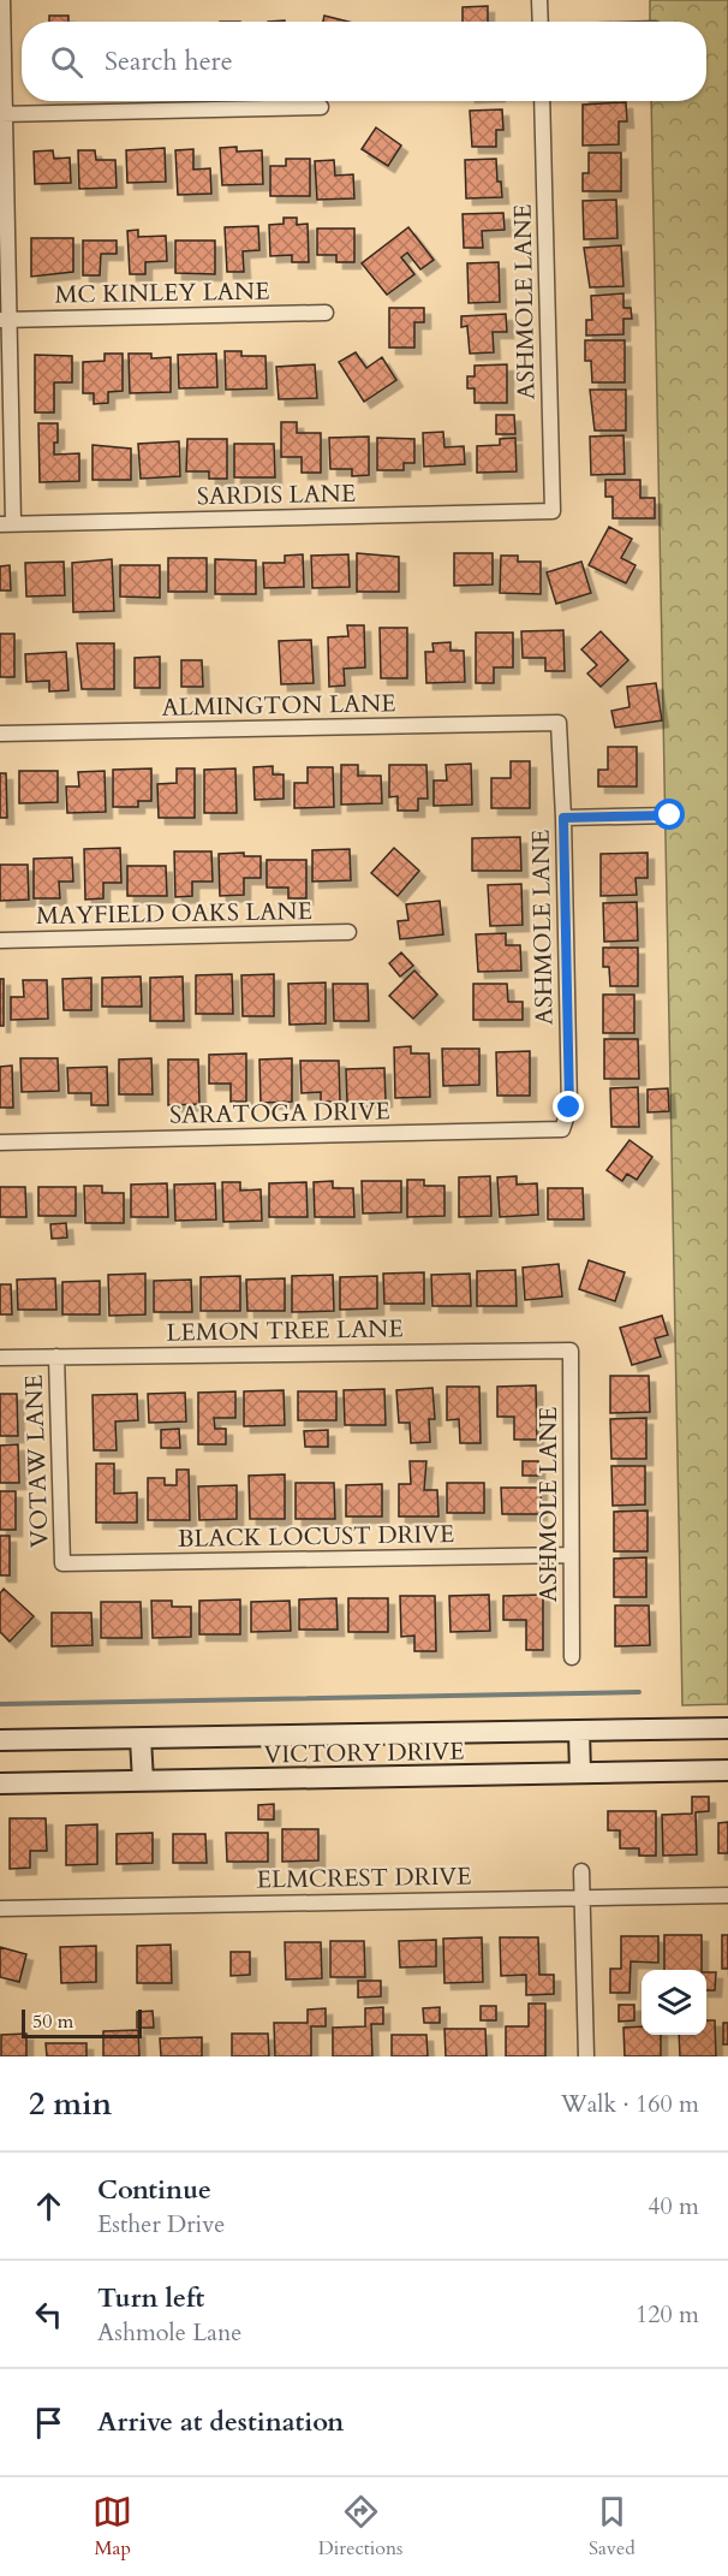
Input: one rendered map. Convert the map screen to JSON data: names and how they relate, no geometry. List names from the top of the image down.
{
  "streets": {
    "main road": ["VICTORY DRIVE"],
    "street": [
      "MC KINLEY LANE",
      "ASHMOLE LANE",
      "SARDIS LANE",
      "ALMINGTON LANE",
      "MAYFIELD OAKS LANE",
      "SARATOGA DRIVE",
      "LEMON TREE LANE",
      "VOTAW LANE",
      "BLACK LOCUST DRIVE",
      "ELMCREST DRIVE"
    ]
  },
  "crossings": [
    ["ASHMOLE LANE", "SARDIS LANE"],
    ["ASHMOLE LANE", "ALMINGTON LANE"],
    ["ASHMOLE LANE", "SARATOGA DRIVE"],
    ["ASHMOLE LANE", "LEMON TREE LANE"],
    ["ASHMOLE LANE", "BLACK LOCUST DRIVE"],
    ["LEMON TREE LANE", "VOTAW LANE"],
    ["VOTAW LANE", "BLACK LOCUST DRIVE"]
  ],
  "scale_bar": "50 m",
  "page": {
    "search": "Search here",
    "scale": "50 m",
    "heading": ["2 min", "Walk · 160 m"],
    "list": [
      ["Continue", "Esther Drive", "40 m"],
      ["Turn left", "Ashmole Lane", "120 m"],
      "Arrive at destination"
    ],
    "nav": ["Map", "Directions", "Saved"]
  }
}
